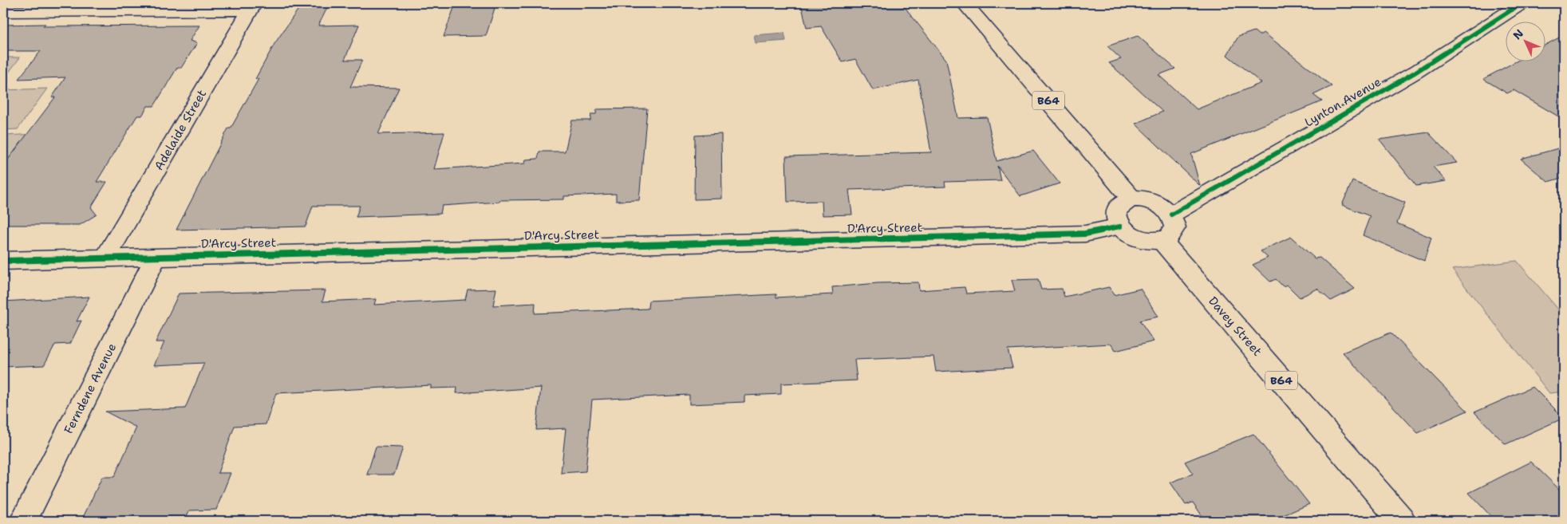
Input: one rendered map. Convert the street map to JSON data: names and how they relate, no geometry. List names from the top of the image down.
{
  "streets": {
    "street": [
      "B64",
      "Lynton Avenue",
      "Adelaide Street",
      "D'Arcy Street",
      "Davey Street",
      "Ferndene Avenue"
    ]
  },
  "crossings": [
    ["B64", "Lynton Avenue"],
    ["B64", "D'Arcy Street"],
    ["B64", "Davey Street"],
    ["Lynton Avenue", "D'Arcy Street"],
    ["Lynton Avenue", "Davey Street"],
    ["Adelaide Street", "D'Arcy Street"],
    ["D'Arcy Street", "Davey Street"],
    ["D'Arcy Street", "Ferndene Avenue"]
  ],
  "north": "top left"
}
